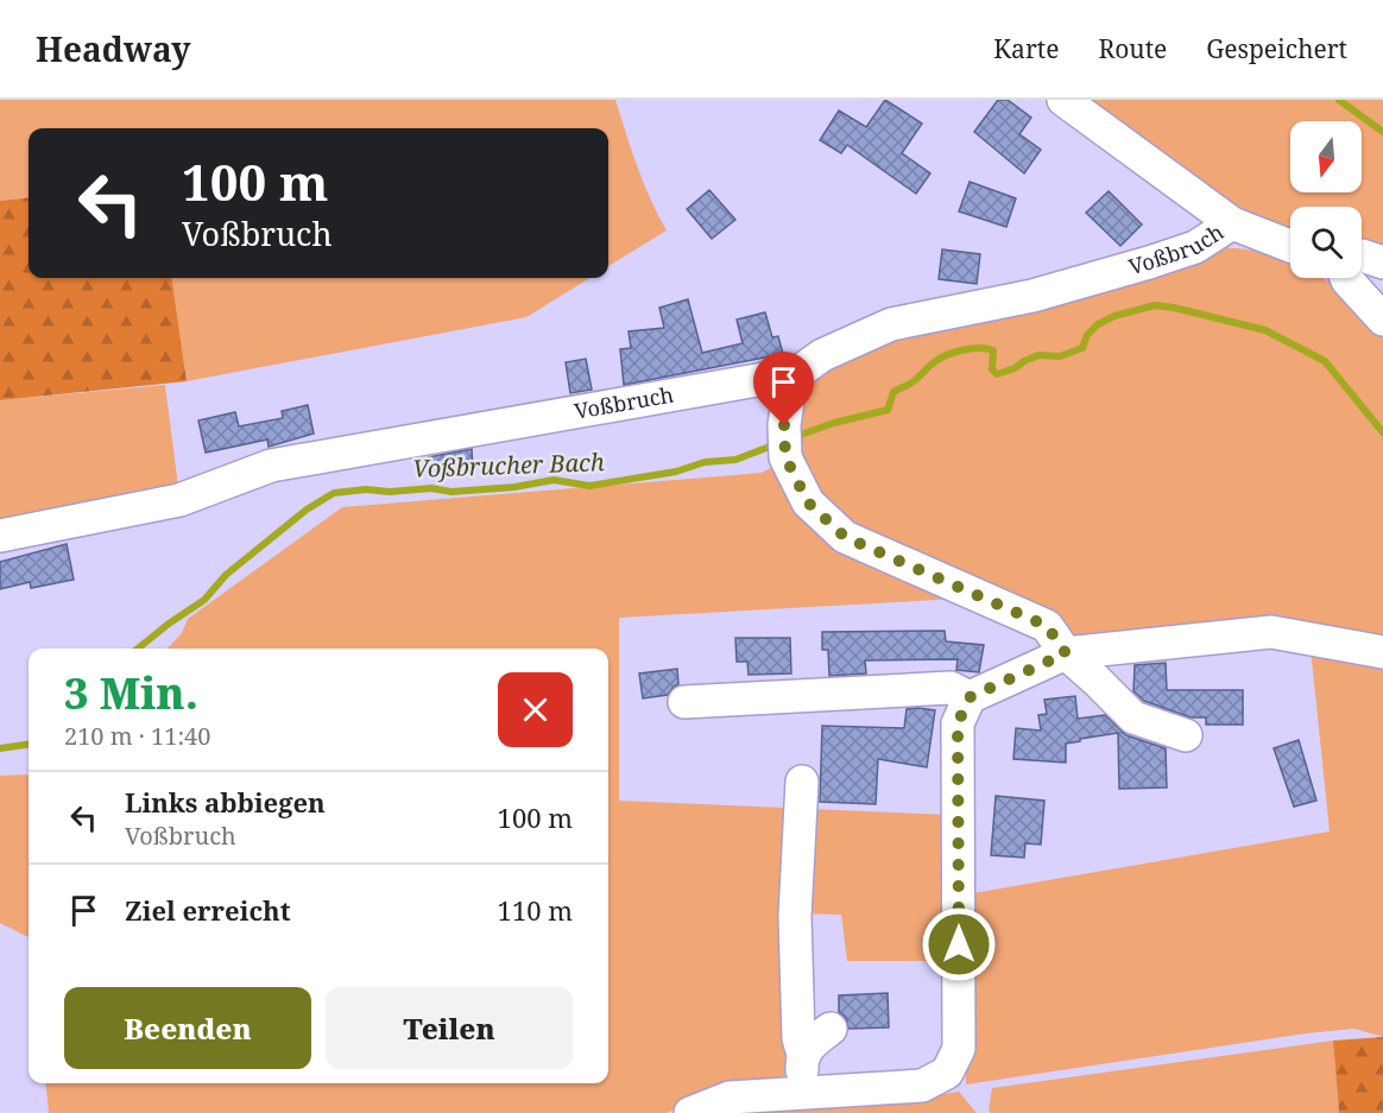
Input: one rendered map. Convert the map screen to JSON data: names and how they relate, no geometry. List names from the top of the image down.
{
  "streets": {
    "street": ["Voßbruch"]
  },
  "water": ["Voßbrucher Bach"],
  "north": "bottom",
  "page": {
    "header": "Headway",
    "nav": ["Karte", "Route", "Gespeichert"],
    "turn": ["100 m", "Voßbruch"],
    "heading": ["3 Min.", "210 m · 11:40"],
    "list": [
      {
        "name": "Links abbiegen",
        "note": "Voßbruch",
        "value": "100 m"
      },
      {
        "name": "Ziel erreicht",
        "value": "110 m"
      }
    ],
    "buttons": ["Beenden", "Teilen"]
  }
}
